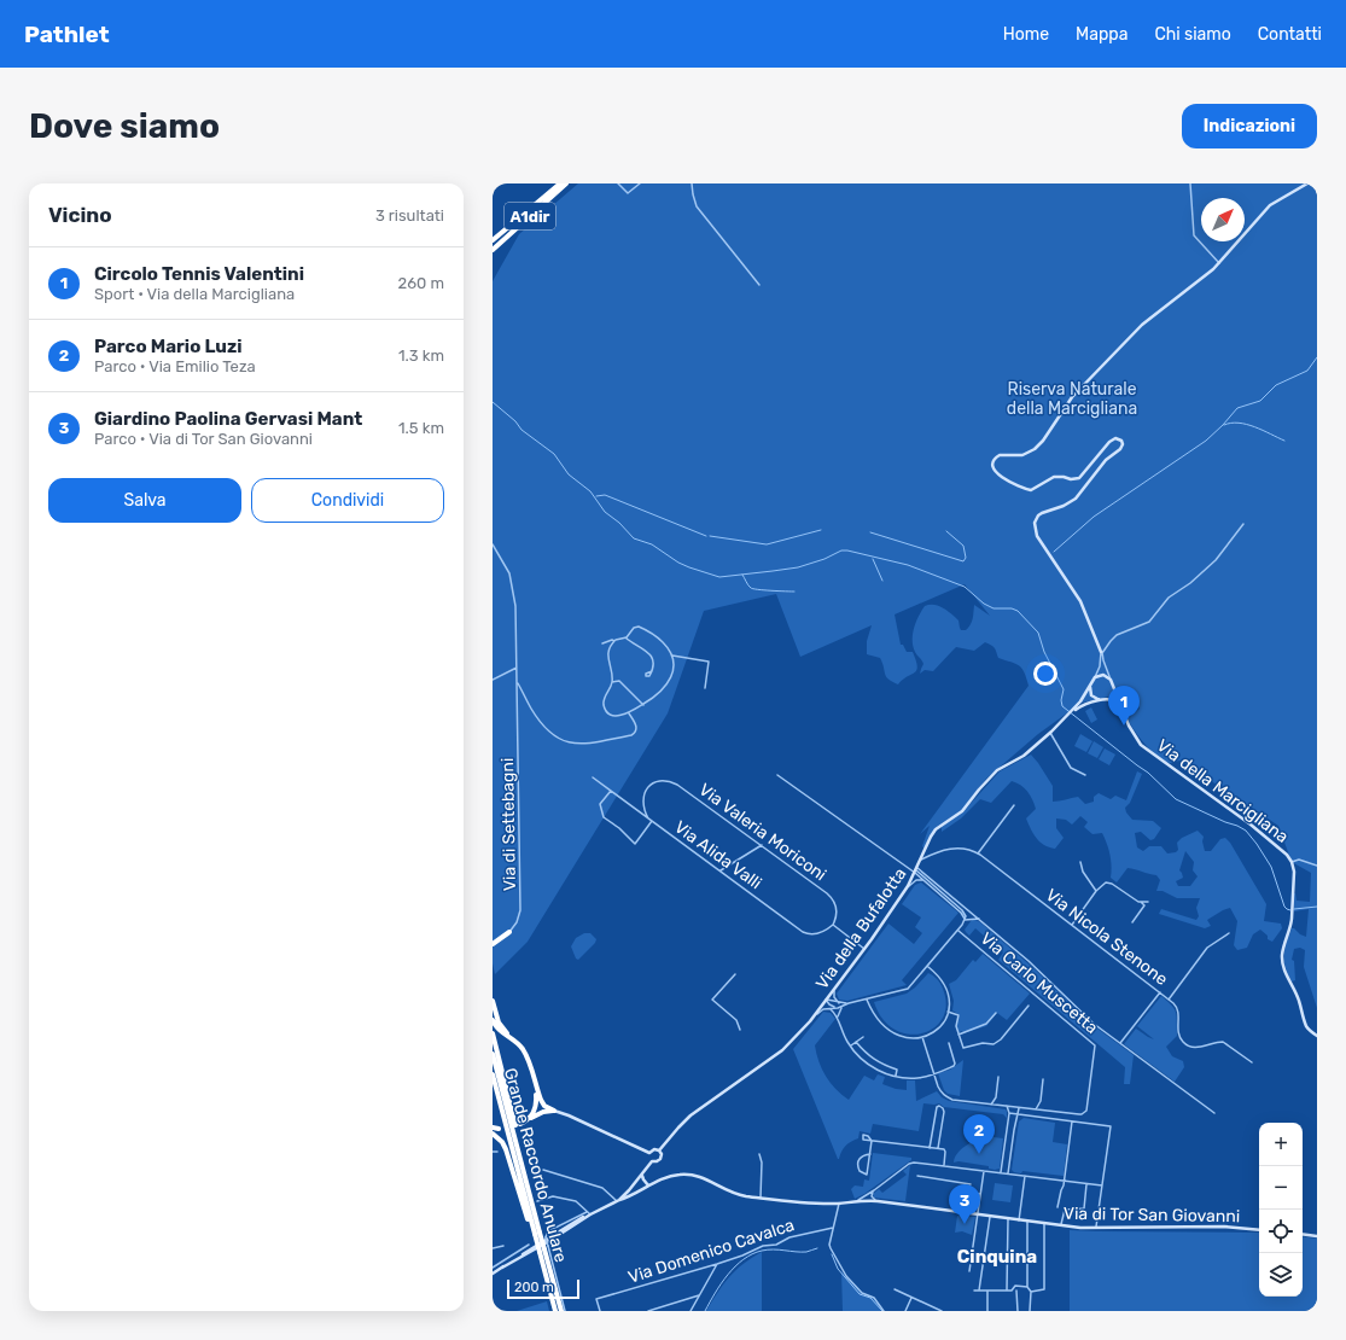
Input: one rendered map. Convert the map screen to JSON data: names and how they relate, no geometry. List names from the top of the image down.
{
  "streets": {
    "highway": ["A1dir", "Grande Raccordo Anulare"],
    "street": [
      "Via della Marcigliana",
      "Via di Settebagni",
      "Via Valeria Moriconi",
      "Via Alida Valli",
      "Via della Bufalotta",
      "Via Nicola Stenone",
      "Via Carlo Muscetta",
      "Via di Tor San Giovanni",
      "Via Domenico Cavalca"
    ]
  },
  "crossings": [
    ["Via della Marcigliana", "Via della Bufalotta"],
    ["Via Valeria Moriconi", "Via Alida Valli"],
    ["Via della Bufalotta", "Via Nicola Stenone"],
    ["Via della Bufalotta", "Via di Tor San Giovanni"]
  ],
  "districts": ["Cinquina"],
  "parks": ["Riserva Naturale della Marcigliana"],
  "scale_bar": "200 m",
  "north": "top right",
  "page": {
    "header": "Pathlet",
    "nav": [
      "Home",
      "Mappa",
      "Chi siamo",
      "Contatti"
    ],
    "buttons": [
      "Indicazioni",
      ["Salva", "Condividi"]
    ],
    "title": "Dove siamo",
    "heading": ["Vicino", "3 risultati"],
    "list": [
      {
        "mark": "1",
        "name": "Circolo Tennis Valentini",
        "note": "Sport · Via della Marcigliana",
        "value": "260 m"
      },
      {
        "mark": "2",
        "name": "Parco Mario Luzi",
        "note": "Parco · Via Emilio Teza",
        "value": "1.3 km"
      },
      {
        "mark": "3",
        "name": "Giardino Paolina Gervasi Mant",
        "note": "Parco · Via di Tor San Giovanni",
        "value": "1.5 km"
      }
    ],
    "pins": ["1", "2", "3"],
    "map_buttons": ["+", "−"],
    "scale": "200 m"
  }
}
